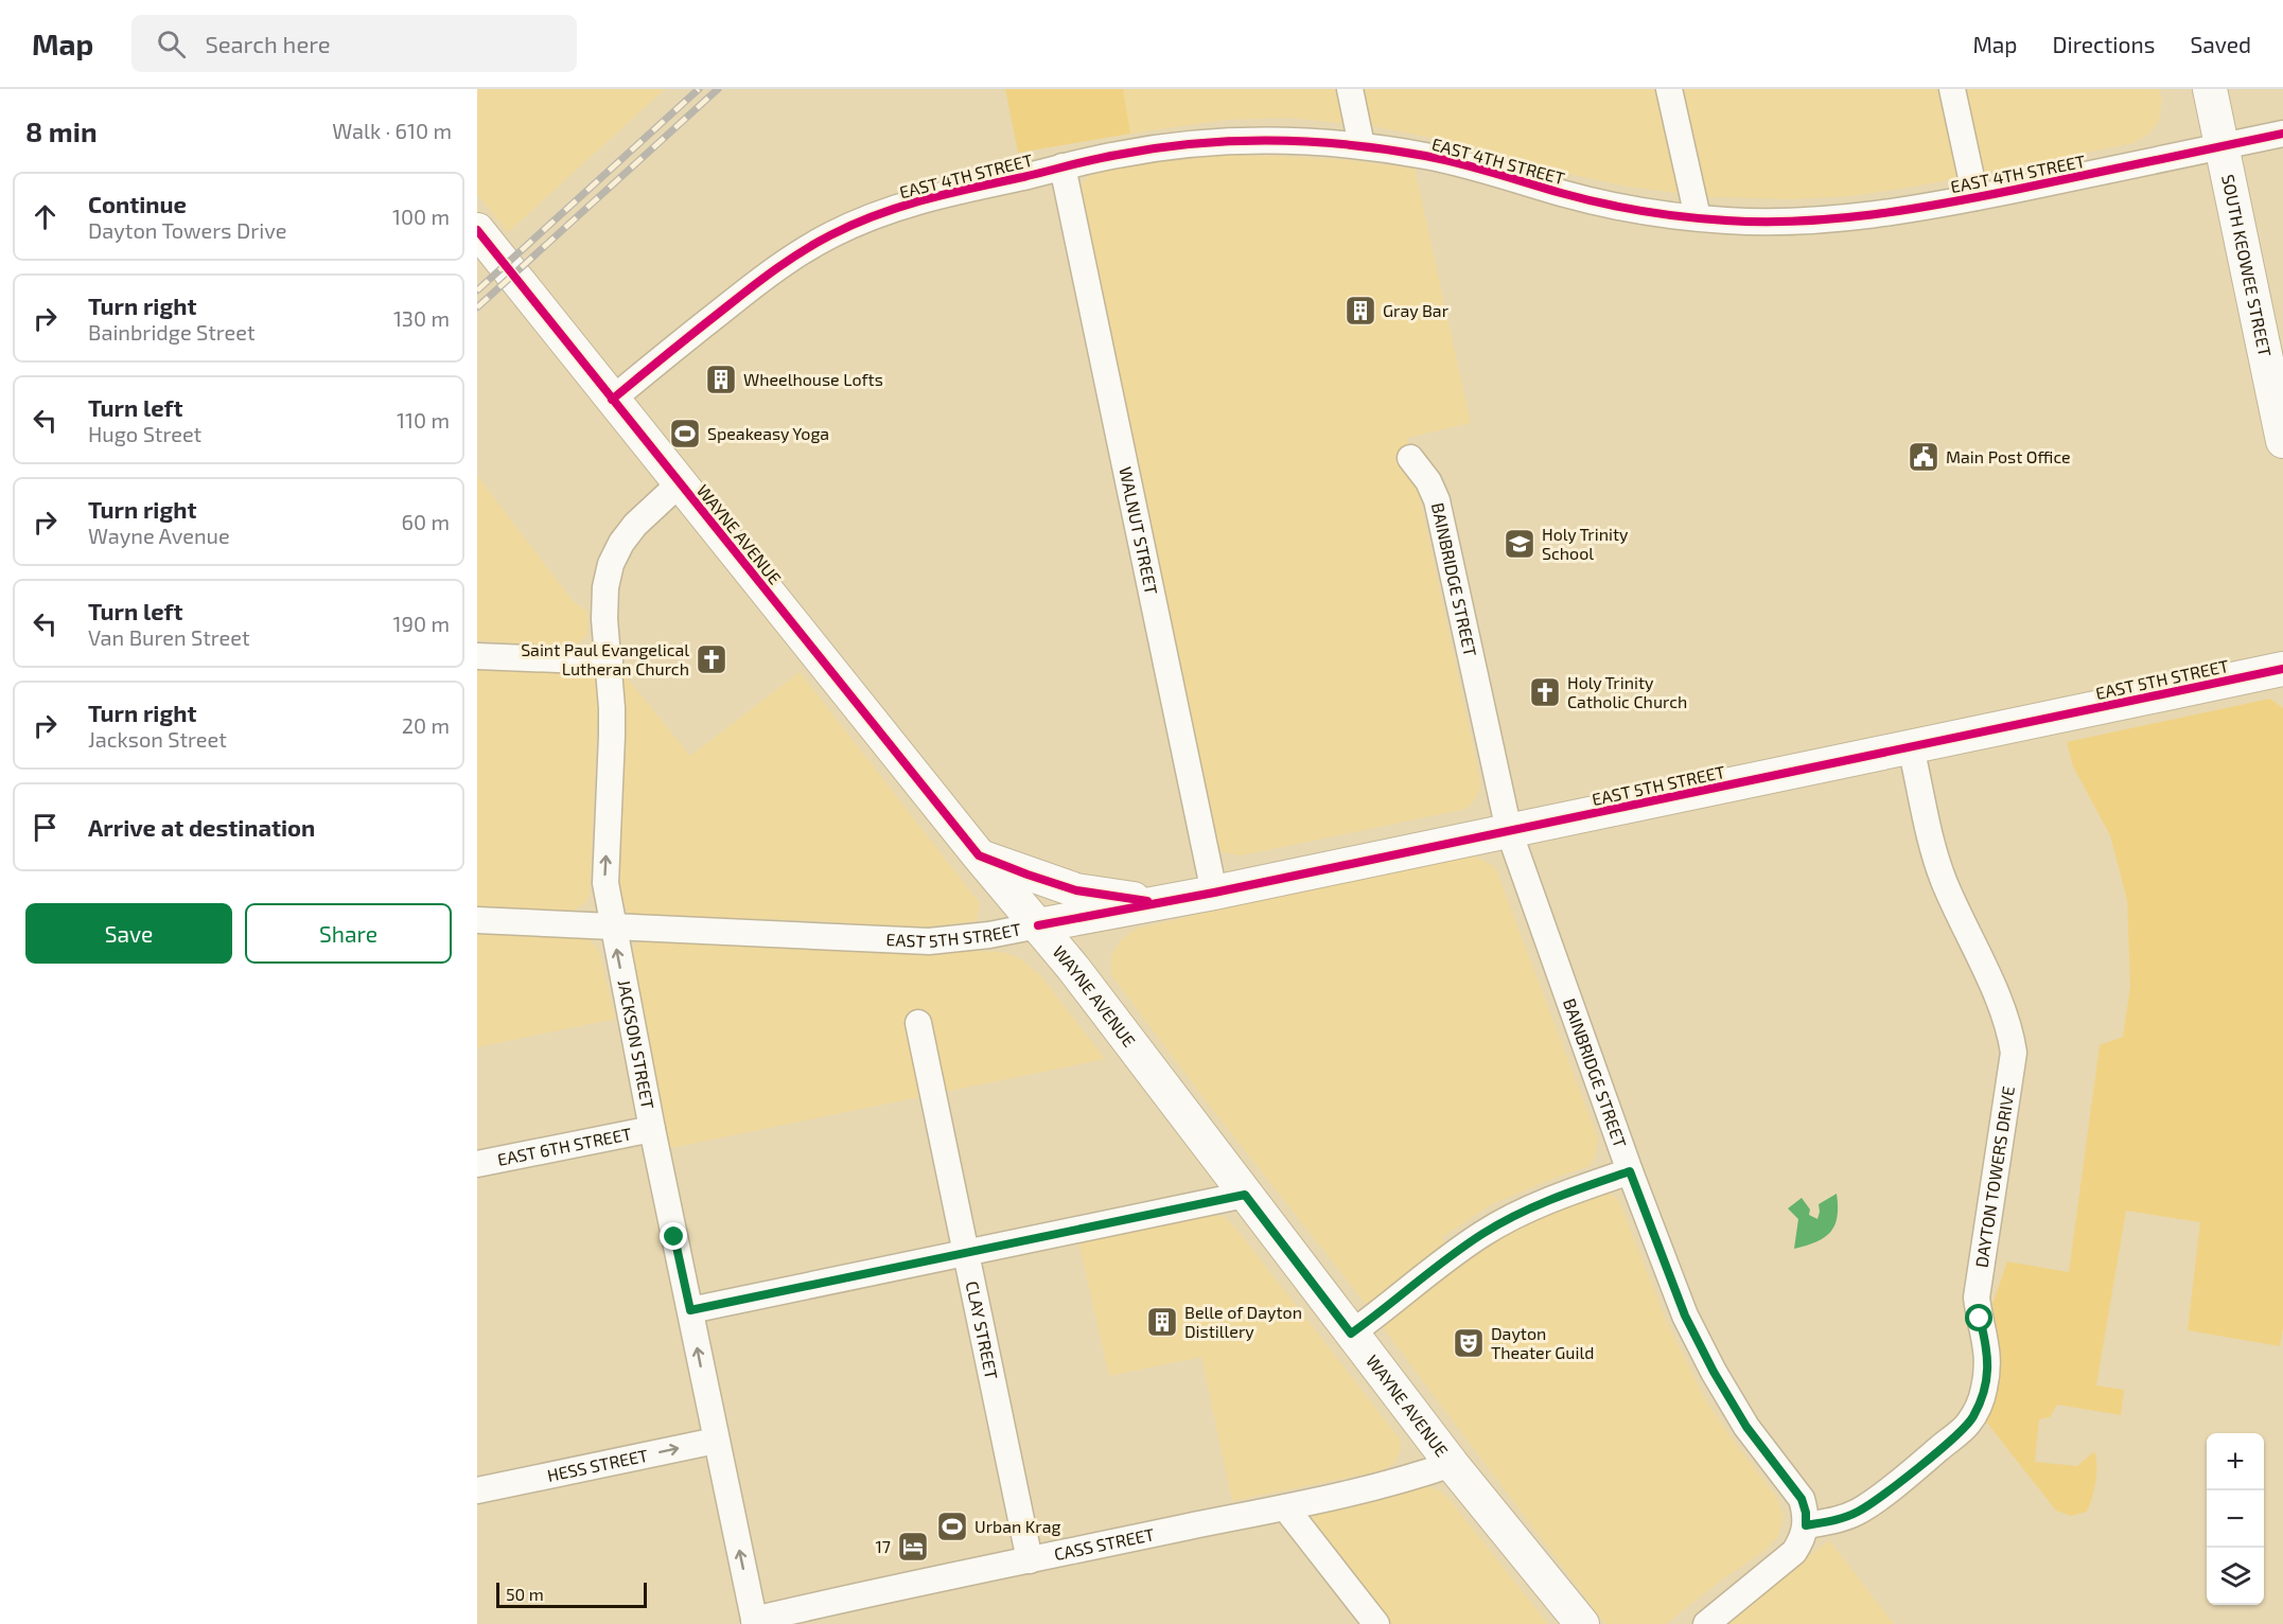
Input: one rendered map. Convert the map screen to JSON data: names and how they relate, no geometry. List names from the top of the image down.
{
  "streets": {
    "main road": ["SOUTH KEOWEE STREET", "WAYNE AVENUE", "EAST 5TH STREET"],
    "street": [
      "EAST 4TH STREET",
      "WALNUT STREET",
      "BAINBRIDGE STREET",
      "JACKSON STREET",
      "EAST 6TH STREET",
      "DAYTON TOWERS DRIVE",
      "CLAY STREET",
      "HESS STREET",
      "CASS STREET"
    ]
  },
  "crossings": [
    ["EAST 4TH STREET", "SOUTH KEOWEE STREET"],
    ["EAST 4TH STREET", "WALNUT STREET"],
    ["EAST 4TH STREET", "WAYNE AVENUE"],
    ["WALNUT STREET", "EAST 5TH STREET"],
    ["WAYNE AVENUE", "EAST 5TH STREET"],
    ["WAYNE AVENUE", "JACKSON STREET"],
    ["WAYNE AVENUE", "CASS STREET"],
    ["BAINBRIDGE STREET", "EAST 5TH STREET"],
    ["BAINBRIDGE STREET", "DAYTON TOWERS DRIVE"],
    ["EAST 5TH STREET", "JACKSON STREET"],
    ["EAST 5TH STREET", "DAYTON TOWERS DRIVE"],
    ["JACKSON STREET", "EAST 6TH STREET"],
    ["JACKSON STREET", "HESS STREET"],
    ["JACKSON STREET", "CASS STREET"],
    ["CLAY STREET", "CASS STREET"]
  ],
  "one_way": ["JACKSON STREET", "HESS STREET"],
  "places": {
    "building": ["Gray Bar", "Wheelhouse Lofts", "Belle of Dayton Distillery"],
    "sports": ["Speakeasy Yoga", "Urban Krag"],
    "public building": ["Main Post Office"],
    "school or university": ["Holy Trinity School"],
    "church": ["Saint Paul Evangelical Lutheran Church", "Holy Trinity Catholic Church"],
    "theatre": ["Dayton Theater Guild"],
    "hotel": ["17"]
  },
  "scale_bar": "50 m",
  "page": {
    "header": "Map",
    "search": "Search here",
    "nav": ["Map", "Directions", "Saved"],
    "heading": ["8 min", "Walk · 610 m"],
    "list": [
      ["Continue", "Dayton Towers Drive", "100 m"],
      ["Turn right", "Bainbridge Street", "130 m"],
      ["Turn left", "Hugo Street", "110 m"],
      ["Turn right", "Wayne Avenue", "60 m"],
      ["Turn left", "Van Buren Street", "190 m"],
      ["Turn right", "Jackson Street", "20 m"],
      "Arrive at destination"
    ],
    "buttons": ["Save", "Share"],
    "map_buttons": ["+", "−"],
    "scale": "50 m"
  }
}
